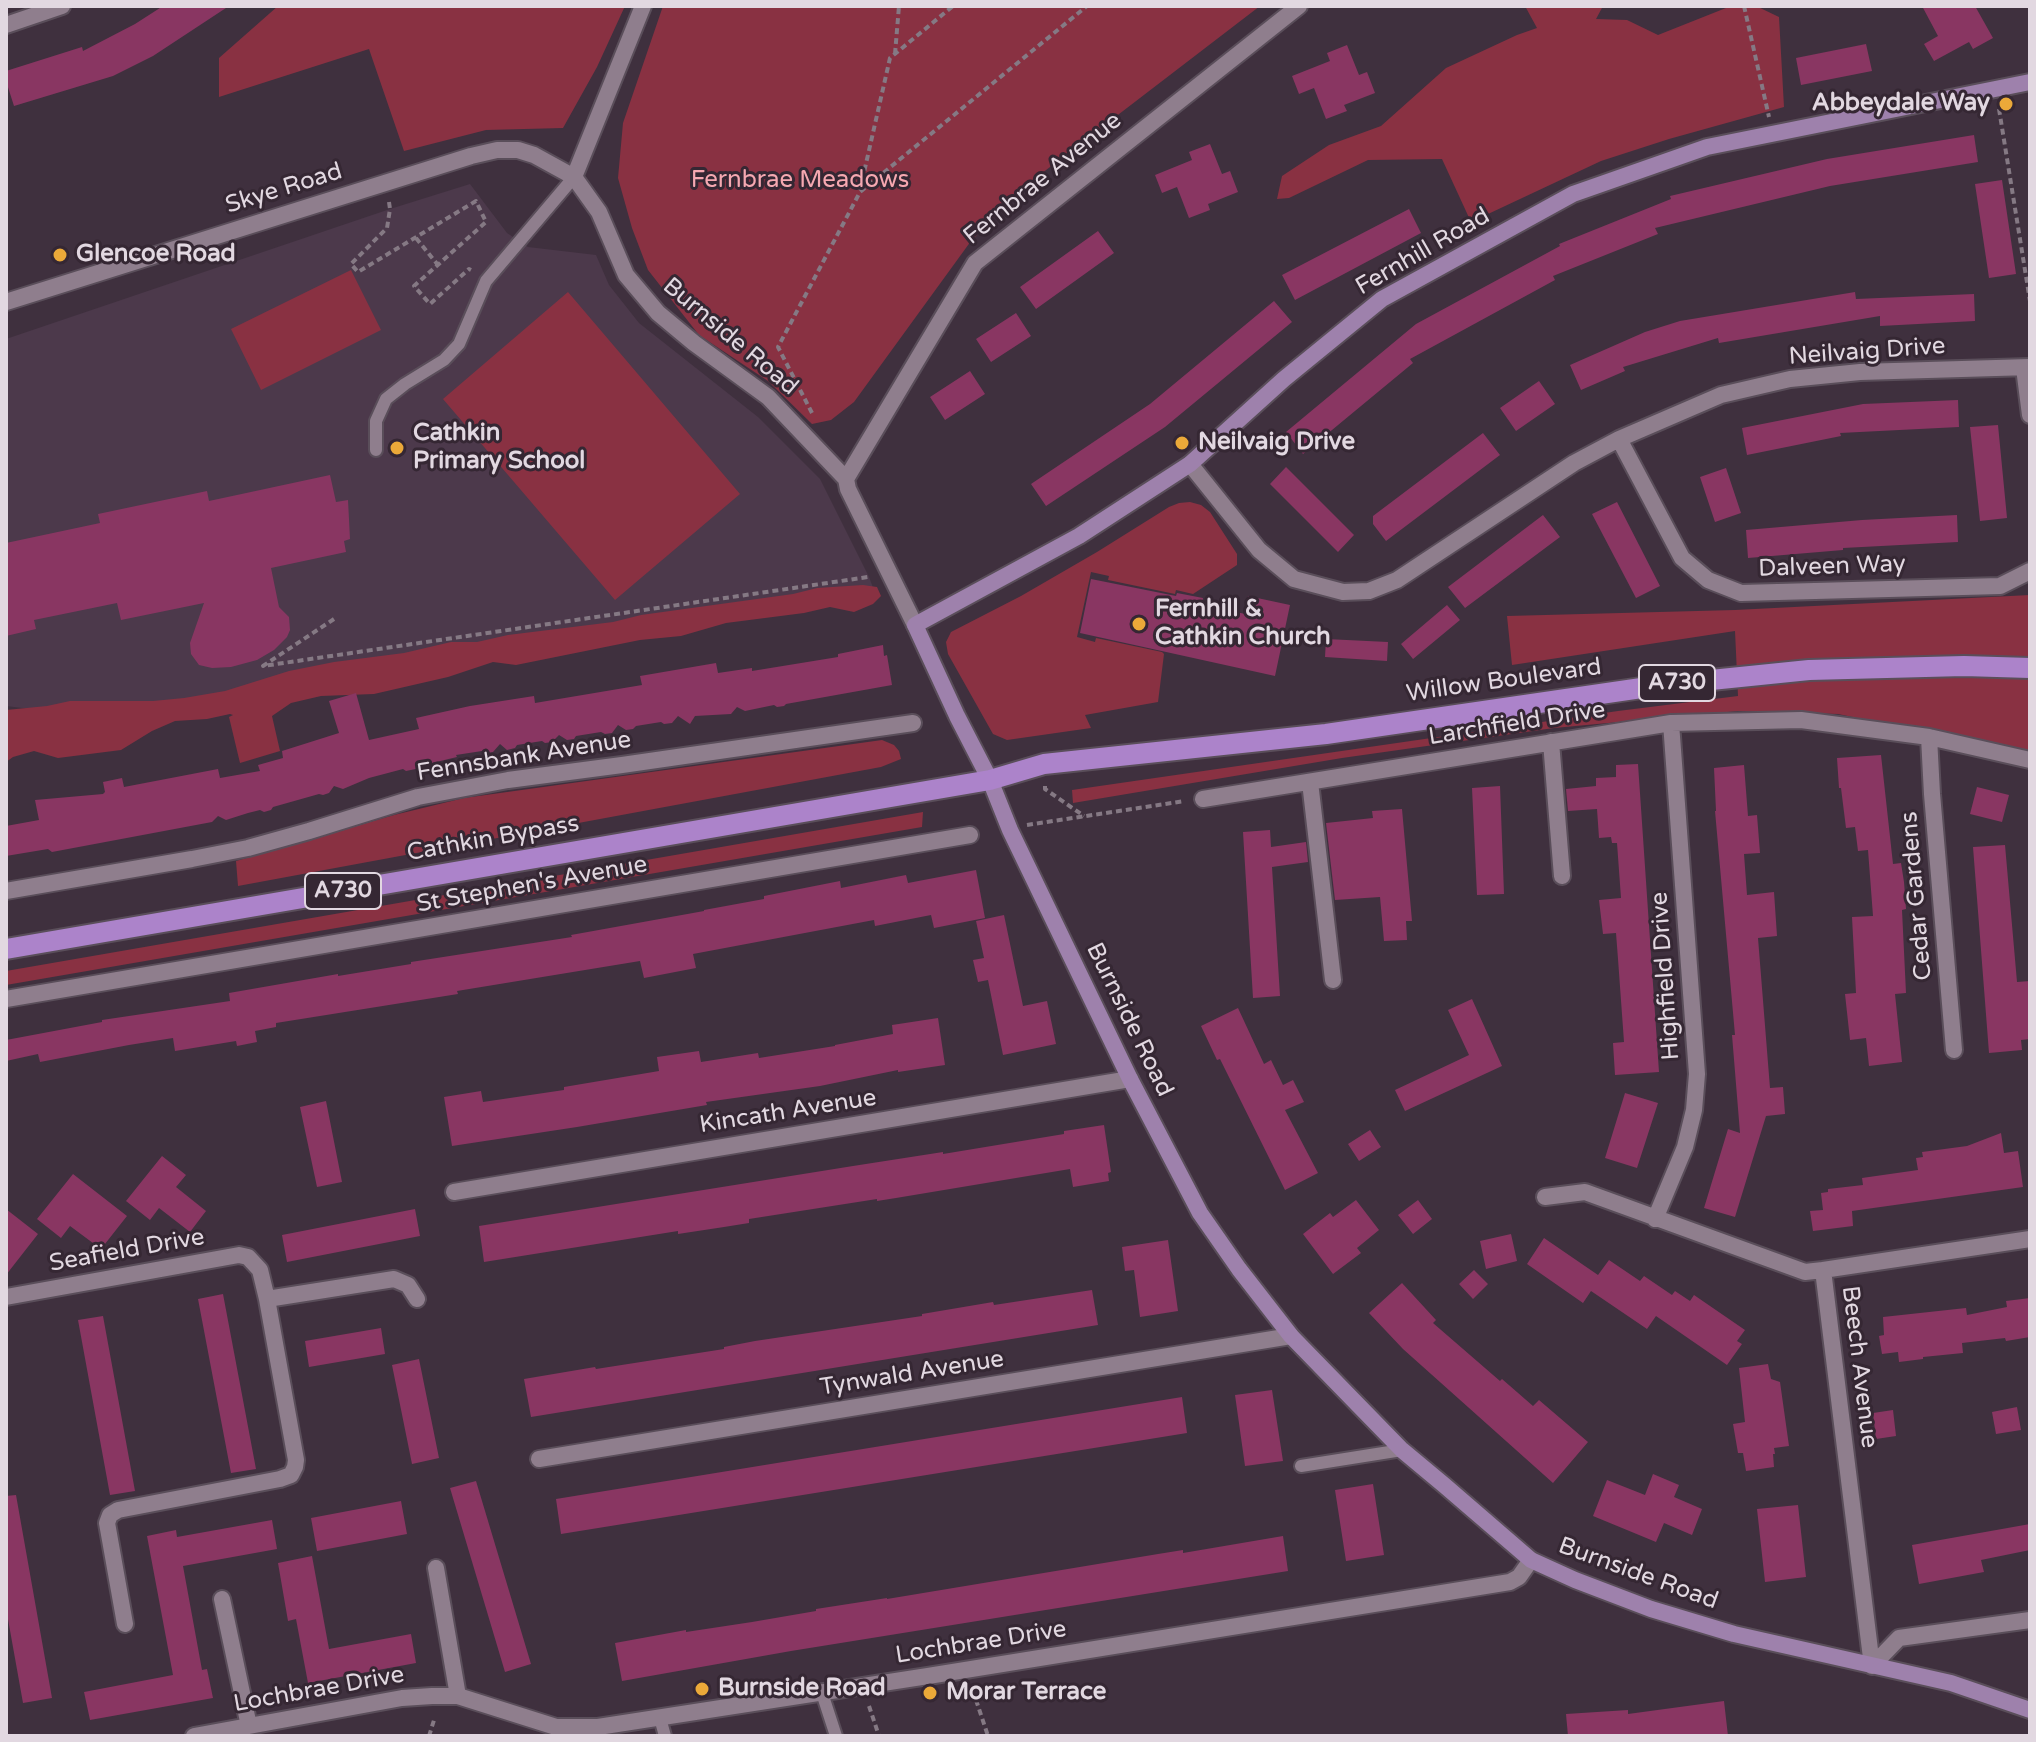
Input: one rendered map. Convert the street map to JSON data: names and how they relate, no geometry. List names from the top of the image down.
{
  "streets": {
    "main road": ["Willow Boulevard", "A730", "Cathkin Bypass"],
    "street": [
      "Fernbrae Avenue",
      "Skye Road",
      "Fernhill Road",
      "Burnside Road",
      "Neilvaig Drive",
      "Dalveen Way",
      "Larchfield Drive",
      "Fennsbank Avenue",
      "St Stephen's Avenue",
      "Cedar Gardens",
      "Highfield Drive",
      "Kincath Avenue",
      "Seafield Drive",
      "Beech Avenue",
      "Tynwald Avenue",
      "Lochbrae Drive"
    ]
  },
  "crossings": [
    ["Fernbrae Avenue", "Burnside Road"],
    ["Skye Road", "Burnside Road"],
    ["Fernhill Road", "Burnside Road"],
    ["Fernhill Road", "Neilvaig Drive"],
    ["Burnside Road", "Willow Boulevard"],
    ["Burnside Road", "Cathkin Bypass"],
    ["Burnside Road", "Kincath Avenue"],
    ["Burnside Road", "Beech Avenue"],
    ["Burnside Road", "Tynwald Avenue"],
    ["Burnside Road", "Lochbrae Drive"],
    ["Neilvaig Drive", "Dalveen Way"],
    ["Willow Boulevard", "Cathkin Bypass"],
    ["Larchfield Drive", "Cedar Gardens"],
    ["Larchfield Drive", "Highfield Drive"],
    ["Highfield Drive", "Beech Avenue"]
  ],
  "parks": ["Fernbrae Meadows"],
  "places": [
    "Abbeydale Way",
    "Glencoe Road",
    "Neilvaig Drive",
    "Cathkin Primary School",
    "Fernhill & Cathkin Church",
    "Burnside Road",
    "Morar Terrace"
  ]
}
